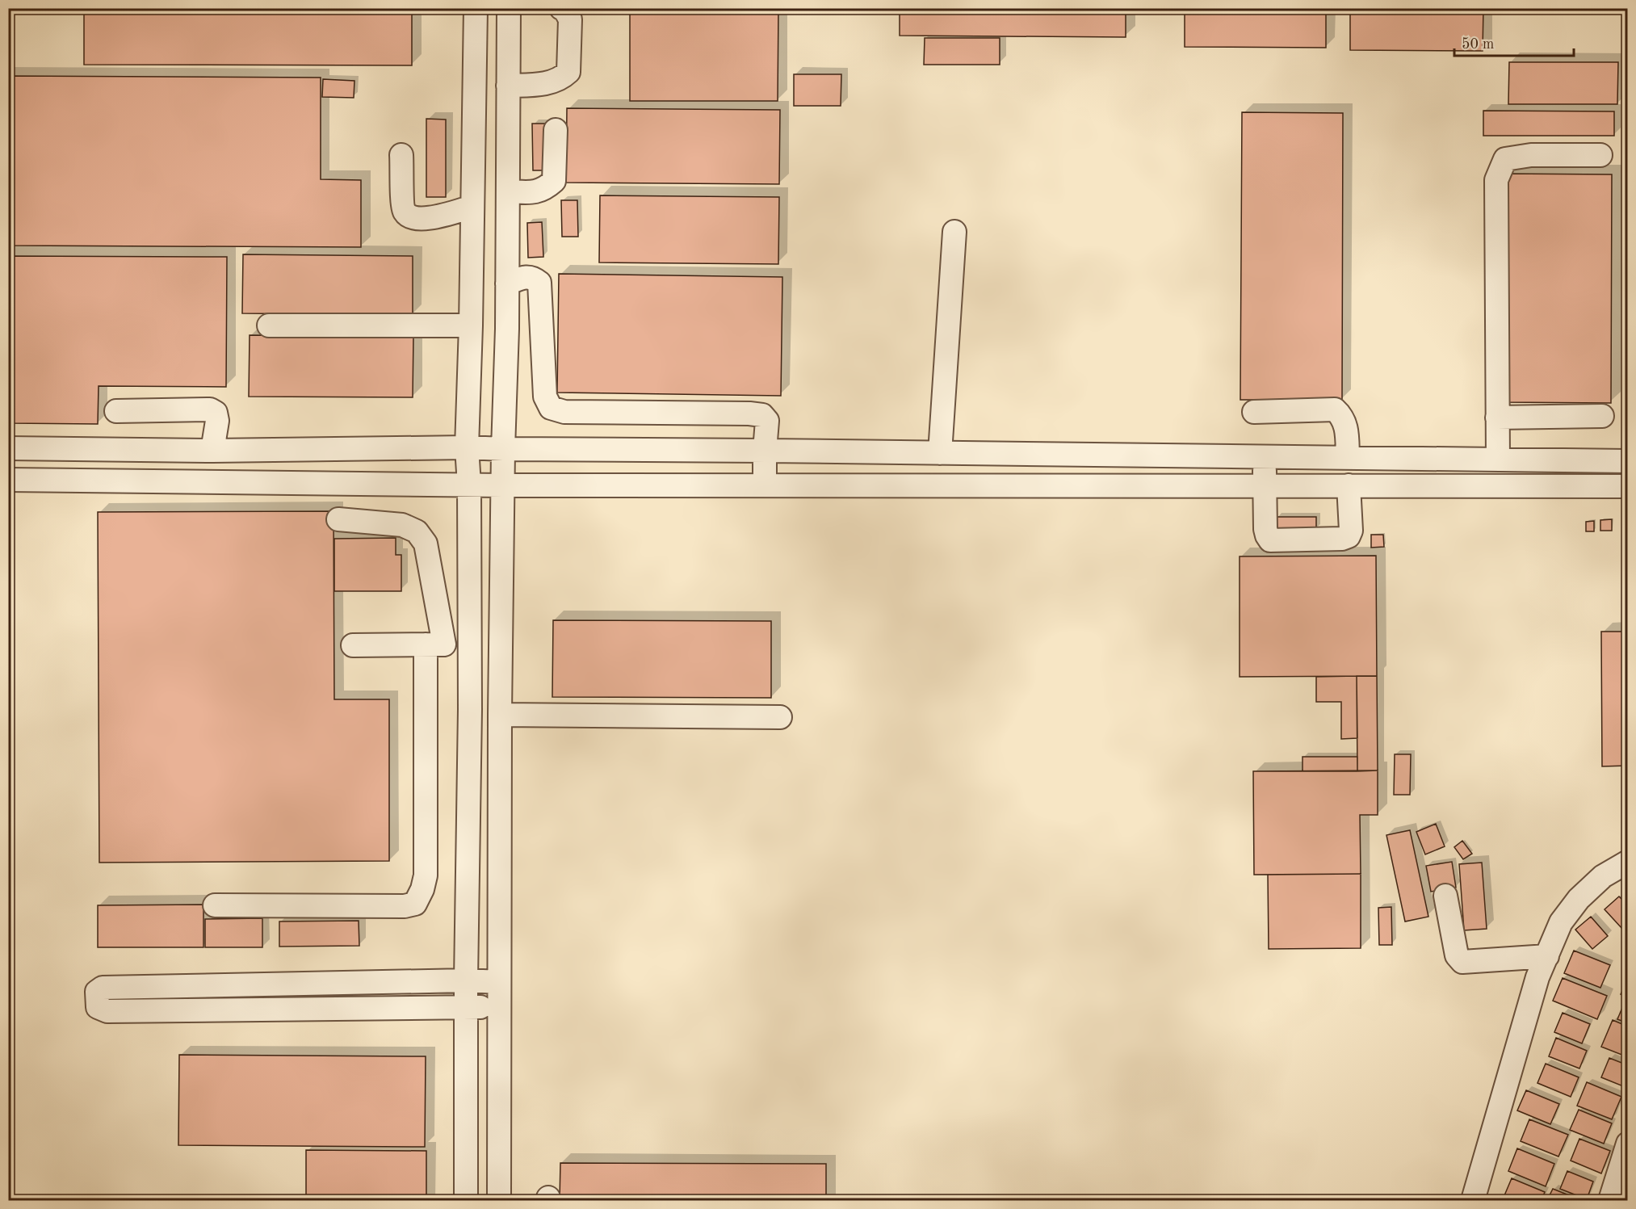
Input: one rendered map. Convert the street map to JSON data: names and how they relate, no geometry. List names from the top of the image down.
{
  "scale_bar": "50 m"
}
